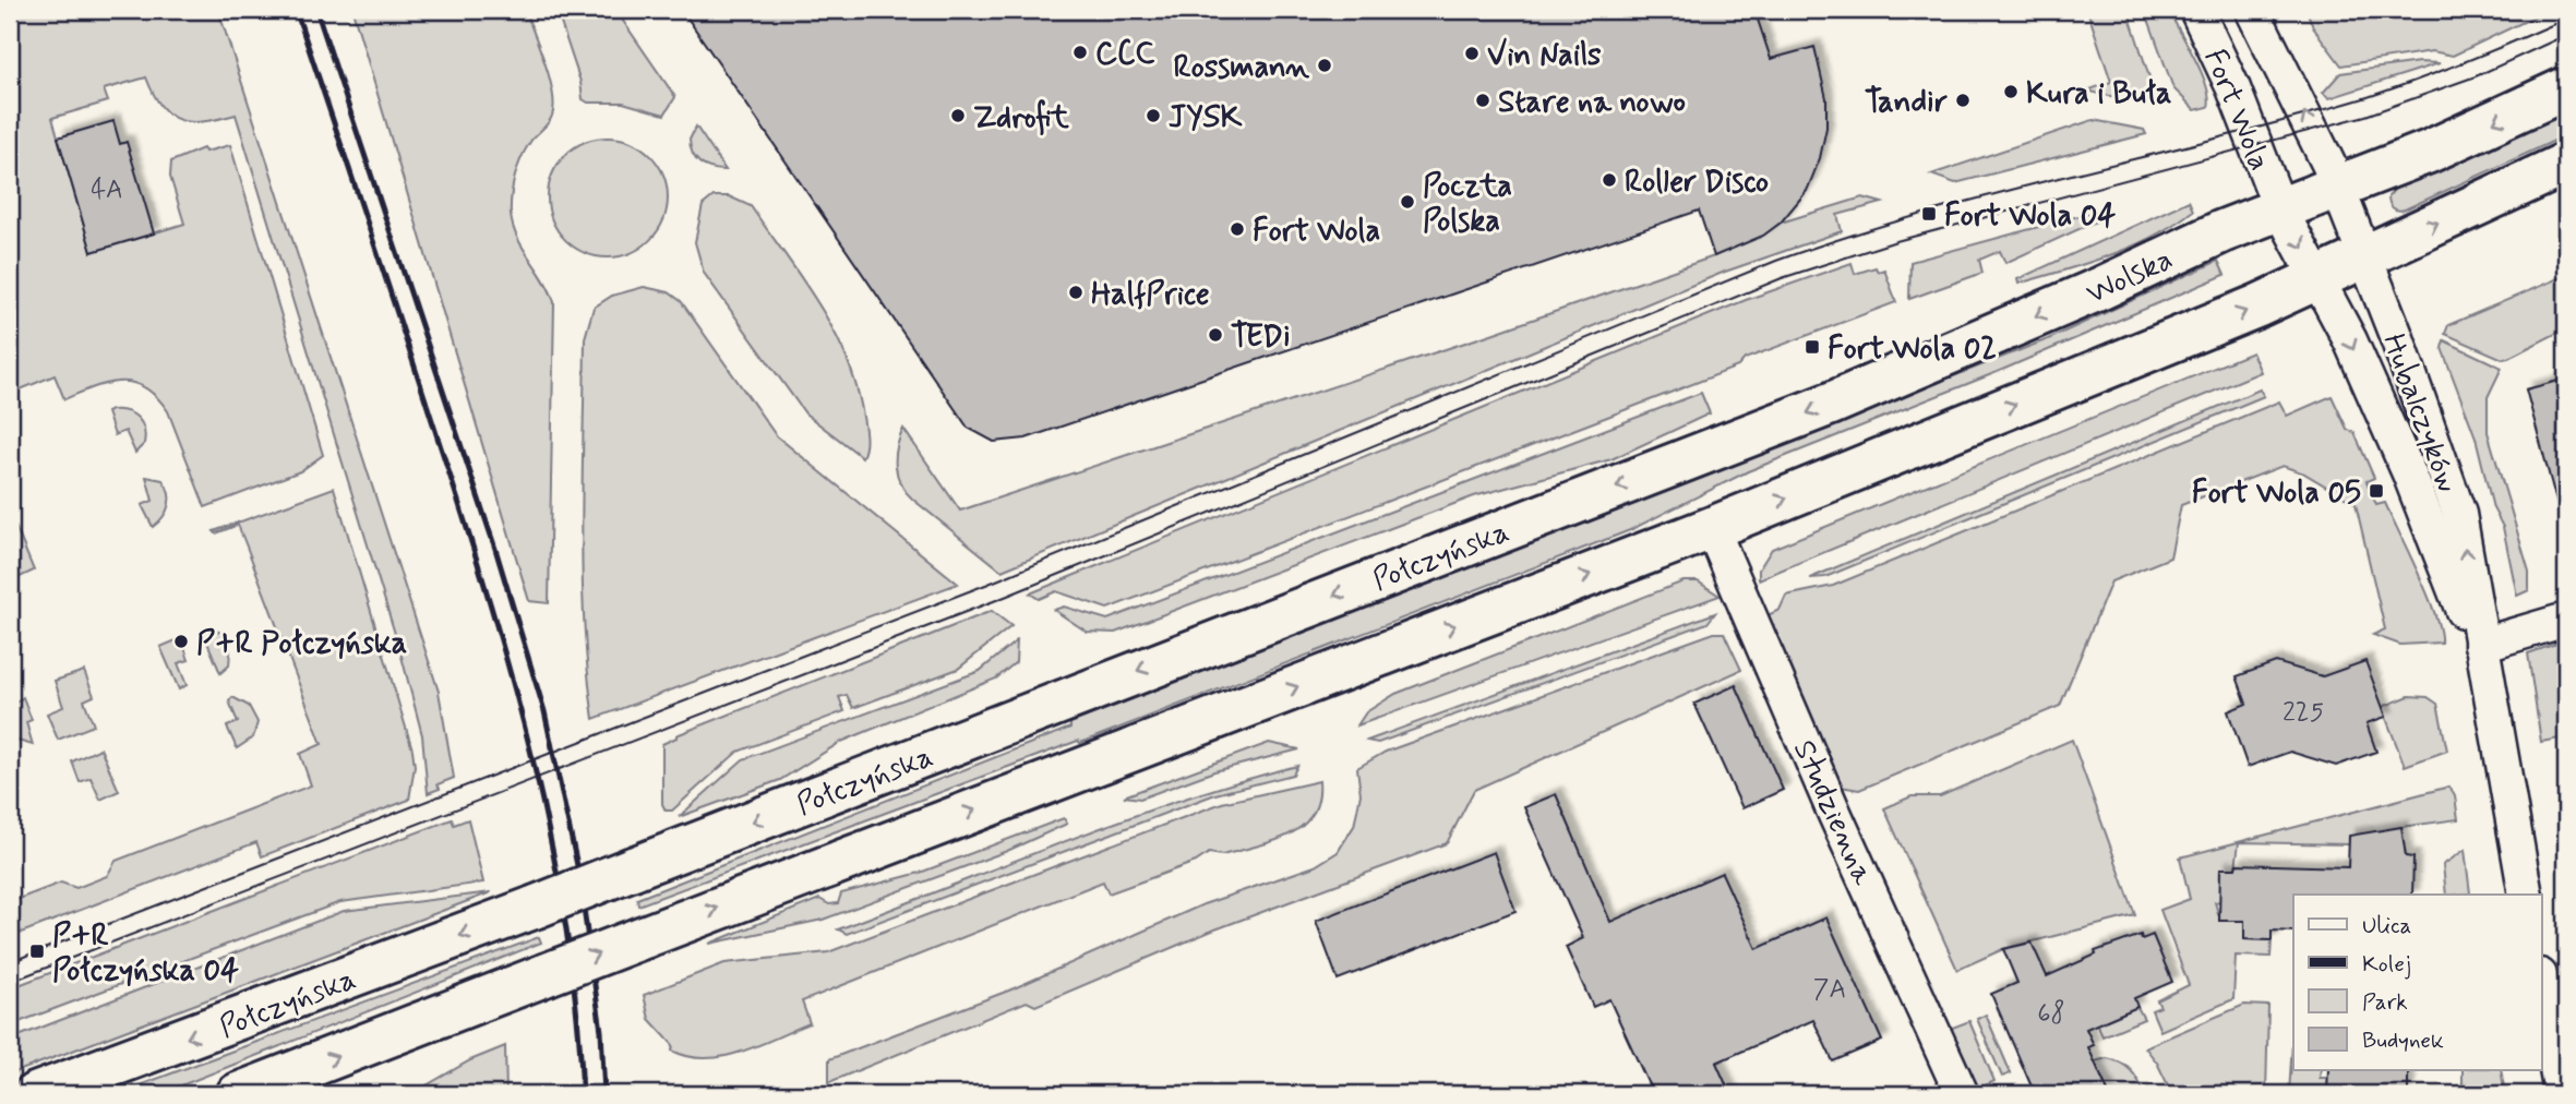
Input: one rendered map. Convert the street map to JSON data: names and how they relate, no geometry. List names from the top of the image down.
{
  "streets": {
    "main road": ["Wolska", "Połczyńska"],
    "street": ["Fort Wola", "Hubalczyków", "Studzienna"]
  },
  "crossings": [
    ["Fort Wola", "Wolska"],
    ["Fort Wola", "Hubalczyków"],
    ["Wolska", "Hubalczyków"],
    ["Wolska", "Połczyńska"]
  ],
  "places": {
    "other": [
      "CCC",
      "Vin Nails",
      "Rossmann",
      "Kura i Buła",
      "Stare na nowo",
      "Tandir",
      "Zdrofit",
      "JYSK",
      "Roller Disco",
      "Poczta Polska",
      "Fort Wola",
      "HalfPrice",
      "TEDi",
      "P+R Połczyńska"
    ],
    "transit": [
      "Fort Wola 04",
      "Fort Wola 02",
      "Fort Wola 05",
      "P+R Połczyńska 04"
    ]
  },
  "house_numbers": [
    "4A",
    "225",
    "7A",
    "68"
  ],
  "legend": [
    "Ulica",
    "Kolej",
    "Park",
    "Budynek"
  ]
}
